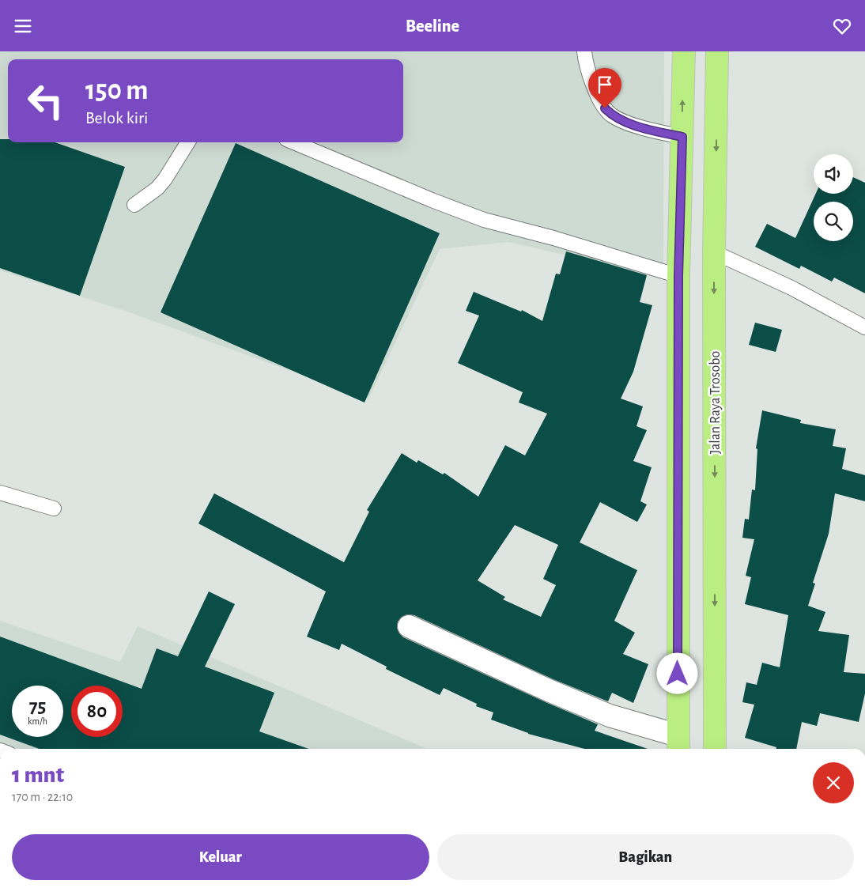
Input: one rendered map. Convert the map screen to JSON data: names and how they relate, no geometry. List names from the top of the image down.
{
  "streets": {
    "highway": ["Jalan Raya Trosobo"]
  },
  "page": {
    "header": "Beeline",
    "turn": ["150 m", "Belok kiri"],
    "speed": "75 km/h",
    "limit": "80",
    "heading": ["1 mnt", "170 m · 22:10"],
    "buttons": ["Keluar", "Bagikan"]
  }
}
